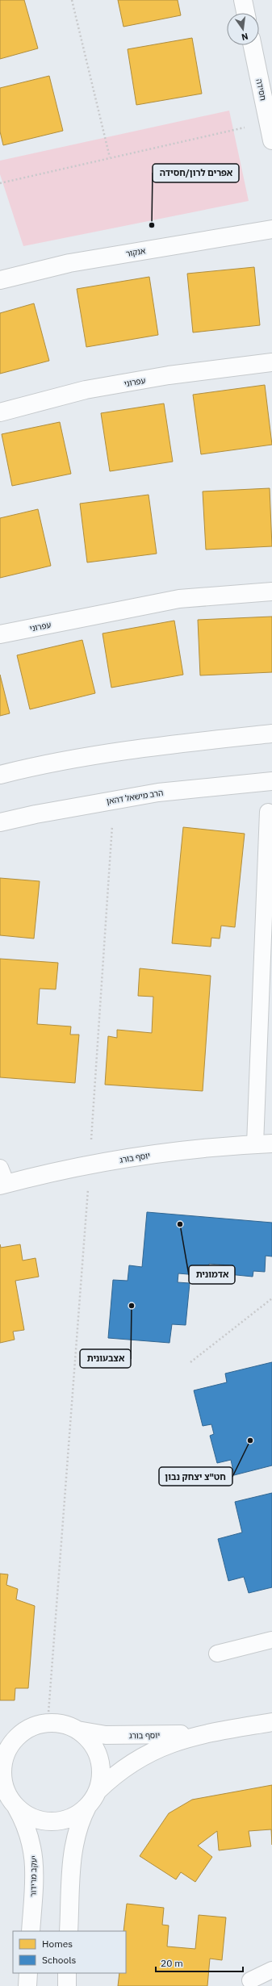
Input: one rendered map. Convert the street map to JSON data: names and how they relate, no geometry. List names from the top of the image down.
{
  "streets": {
    "street": [
      "חסידה",
      "אנקור",
      "עפרוני",
      "הרב מישאל דהאן",
      "יוסף בורג",
      "יעקב מרידור"
    ]
  },
  "crossings": [
    ["יוסף בורג", "יעקב מרידור"]
  ],
  "places": [
    "אפרים לרון/חסידה",
    "אדמונית",
    "אצבעונית",
    "חט\"צ יצחק נבון"
  ],
  "legend": ["Homes", "Schools"],
  "scale_bar": "20 m",
  "north": "bottom"
}
